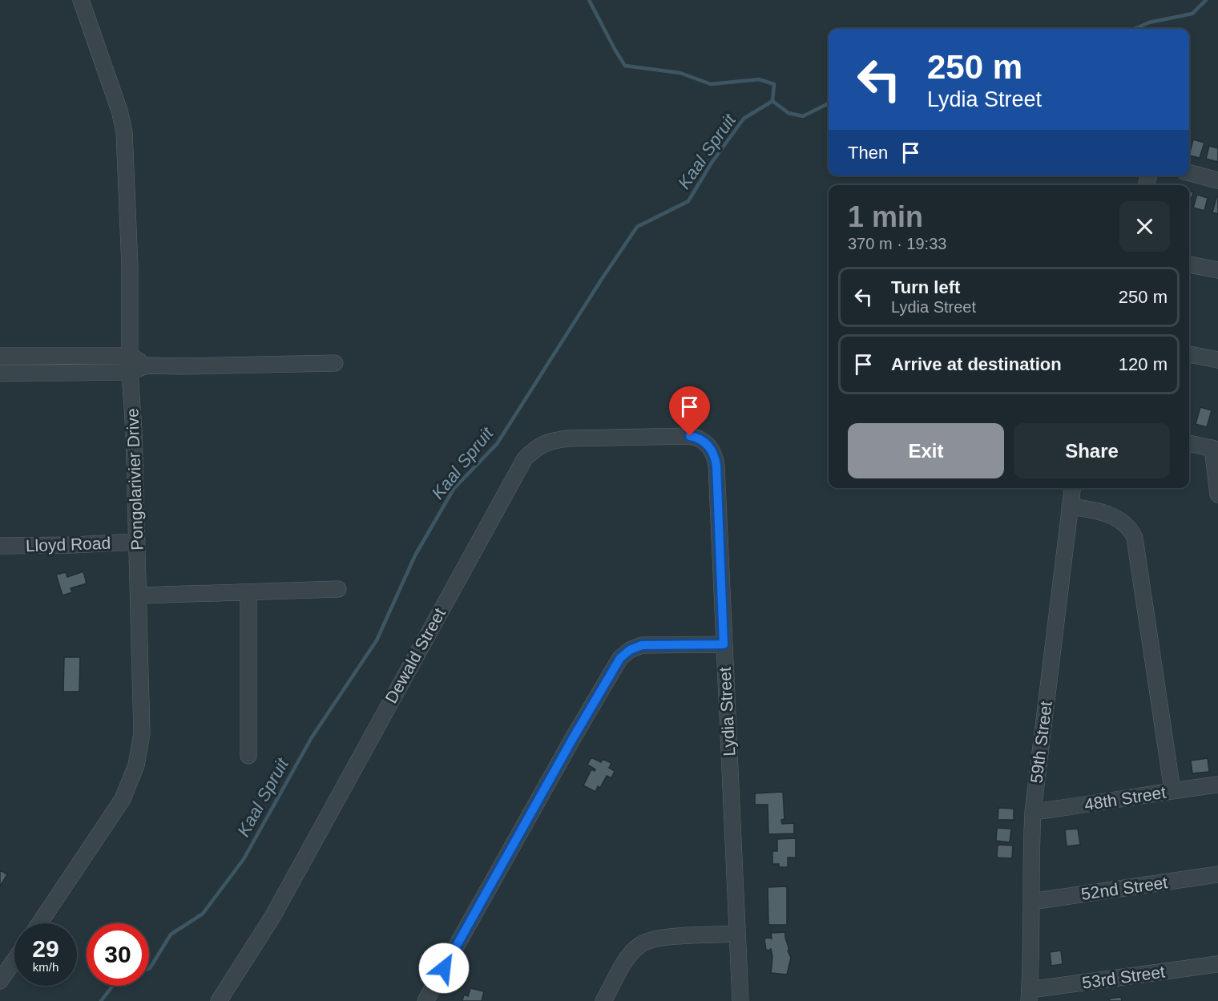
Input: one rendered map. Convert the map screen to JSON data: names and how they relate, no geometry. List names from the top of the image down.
{
  "streets": {
    "street": [
      "Pongolarivier Drive",
      "Lloyd Road",
      "Dewald Street",
      "Lydia Street",
      "59th Street",
      "48th Street",
      "52nd Street",
      "53rd Street"
    ]
  },
  "crossings": [
    ["Pongolarivier Drive", "Lloyd Road"],
    ["Dewald Street", "Lydia Street"],
    ["59th Street", "48th Street"],
    ["59th Street", "52nd Street"],
    ["59th Street", "53rd Street"]
  ],
  "water": ["Kaal Spruit"],
  "page": {
    "turn": ["250 m", "Lydia Street"],
    "then": "Then",
    "heading": ["1 min", "370 m · 19:33"],
    "list": [
      {
        "name": "Turn left",
        "note": "Lydia Street",
        "value": "250 m"
      },
      {
        "name": "Arrive at destination",
        "value": "120 m"
      }
    ],
    "buttons": ["Exit", "Share"],
    "speed": "29 km/h",
    "limit": "30"
  }
}
